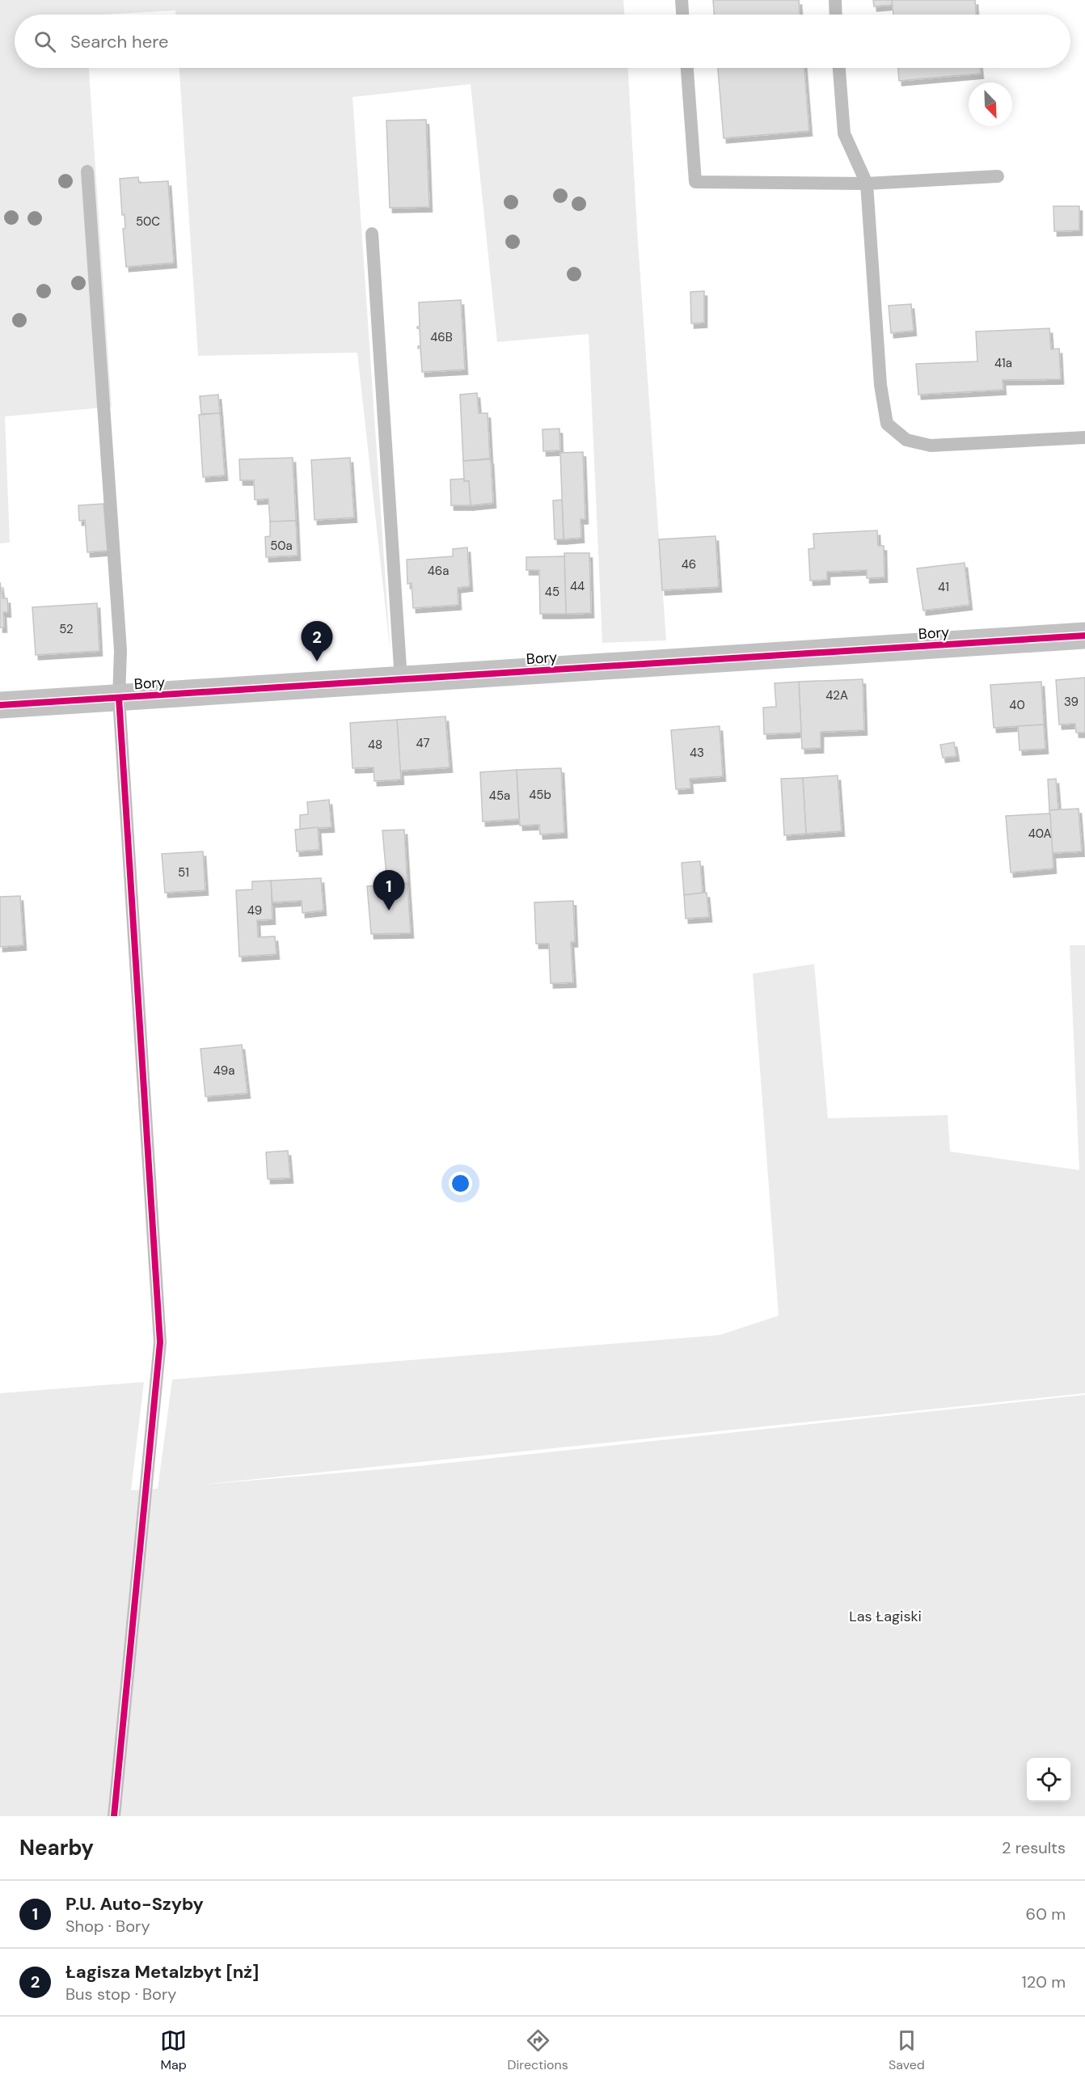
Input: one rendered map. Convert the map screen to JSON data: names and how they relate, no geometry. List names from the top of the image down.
{
  "streets": {
    "street": ["Bory"]
  },
  "parks": ["Las Łagiski"],
  "house_numbers": [
    "50C",
    "46B",
    "41a",
    "50a",
    "46",
    "46a",
    "44",
    "41",
    "45",
    "52",
    "42A",
    "39",
    "40",
    "47",
    "48",
    "43",
    "45b",
    "45a",
    "40A",
    "51",
    "49",
    "49a"
  ],
  "north": "bottom right",
  "page": {
    "search": "Search here",
    "pins": ["2", "1"],
    "heading": ["Nearby", "2 results"],
    "list": [
      {
        "mark": "1",
        "name": "P.U. Auto-Szyby",
        "note": "Shop · Bory",
        "value": "60 m"
      },
      {
        "mark": "2",
        "name": "Łagisza Metalzbyt [nż]",
        "note": "Bus stop · Bory",
        "value": "120 m"
      }
    ],
    "nav": ["Map", "Directions", "Saved"]
  }
}
